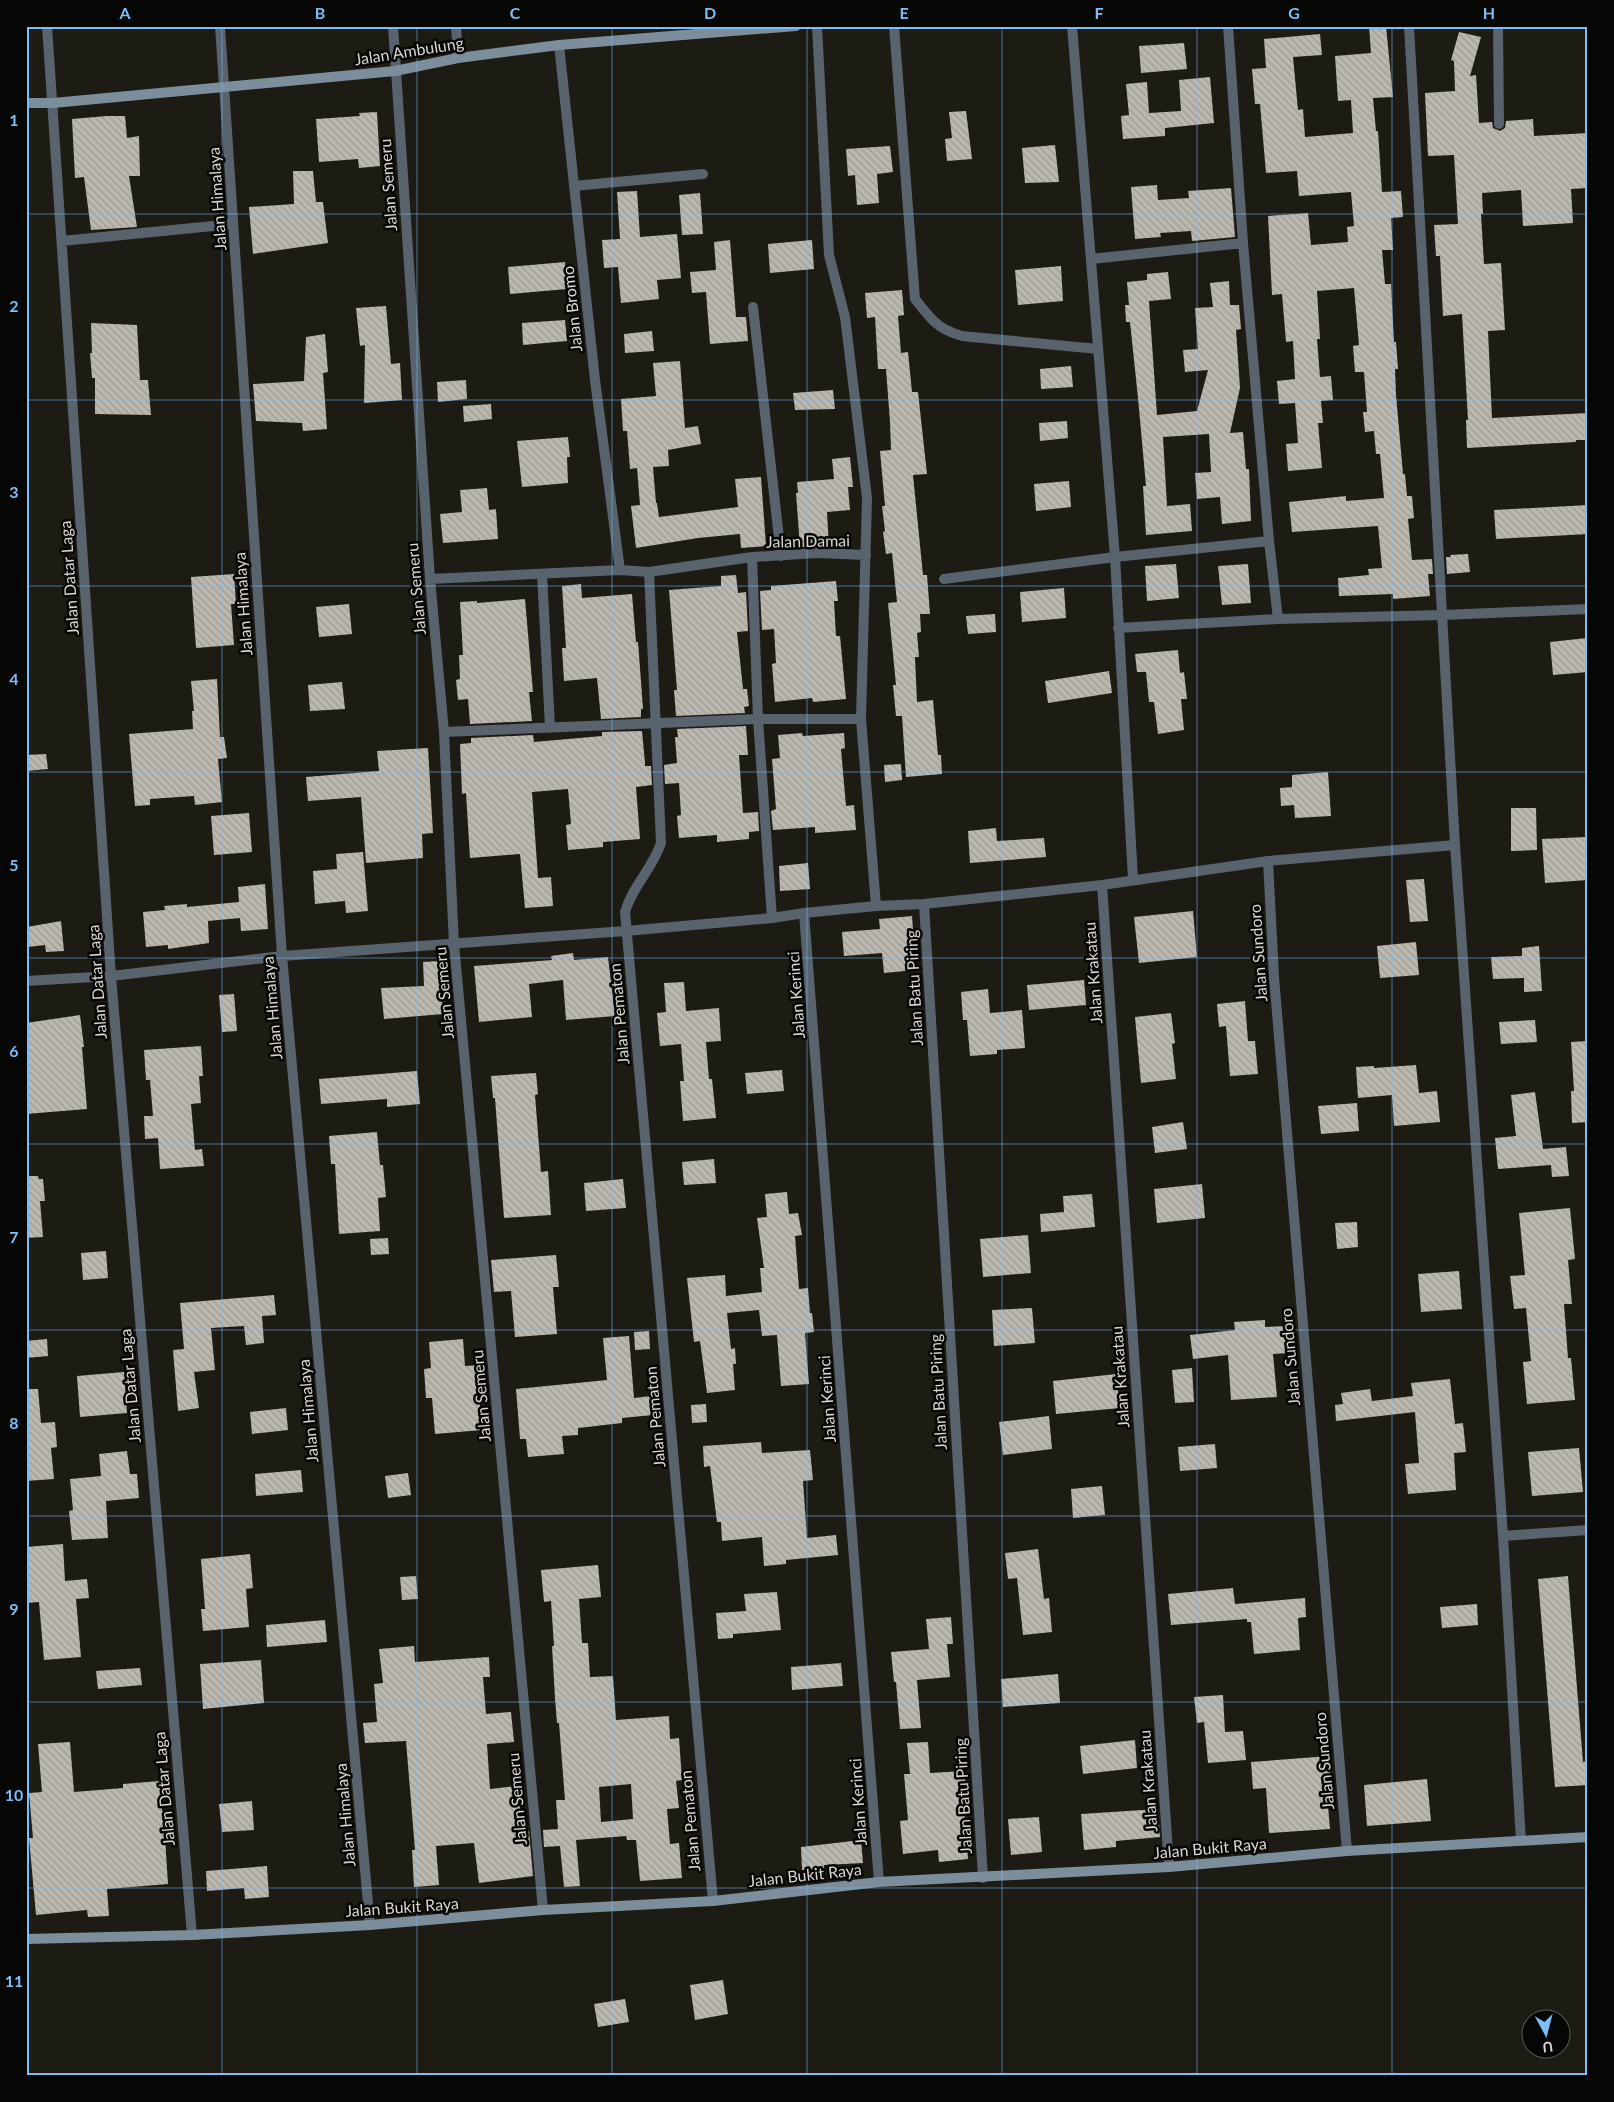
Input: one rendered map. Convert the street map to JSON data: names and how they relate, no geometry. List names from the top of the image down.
{
  "streets": {
    "street": [
      "Jalan Ambulung",
      "Jalan Semeru",
      "Jalan Himalaya",
      "Jalan Bromo",
      "Jalan Damai",
      "Jalan Datar Laga",
      "Jalan Sundoro",
      "Jalan Krakatau",
      "Jalan Batu Piring",
      "Jalan Kerinci",
      "Jalan Pematon",
      "Jalan Bukit Raya"
    ]
  },
  "crossings": [
    ["Jalan Ambulung", "Jalan Semeru"],
    ["Jalan Ambulung", "Jalan Himalaya"],
    ["Jalan Ambulung", "Jalan Bromo"],
    ["Jalan Ambulung", "Jalan Datar Laga"],
    ["Jalan Semeru", "Jalan Damai"],
    ["Jalan Semeru", "Jalan Bukit Raya"],
    ["Jalan Himalaya", "Jalan Bukit Raya"],
    ["Jalan Bromo", "Jalan Damai"],
    ["Jalan Damai", "Jalan Pematon"],
    ["Jalan Datar Laga", "Jalan Bukit Raya"],
    ["Jalan Sundoro", "Jalan Bukit Raya"],
    ["Jalan Krakatau", "Jalan Bukit Raya"],
    ["Jalan Batu Piring", "Jalan Bukit Raya"],
    ["Jalan Kerinci", "Jalan Bukit Raya"],
    ["Jalan Pematon", "Jalan Bukit Raya"]
  ],
  "north": "bottom",
  "grid": {
    "columns": [
      "A",
      "B",
      "C",
      "D",
      "E",
      "F",
      "G",
      "H"
    ],
    "rows": [
      "1",
      "2",
      "3",
      "4",
      "5",
      "6",
      "7",
      "8",
      "9",
      "10",
      "11"
    ]
  }
}
